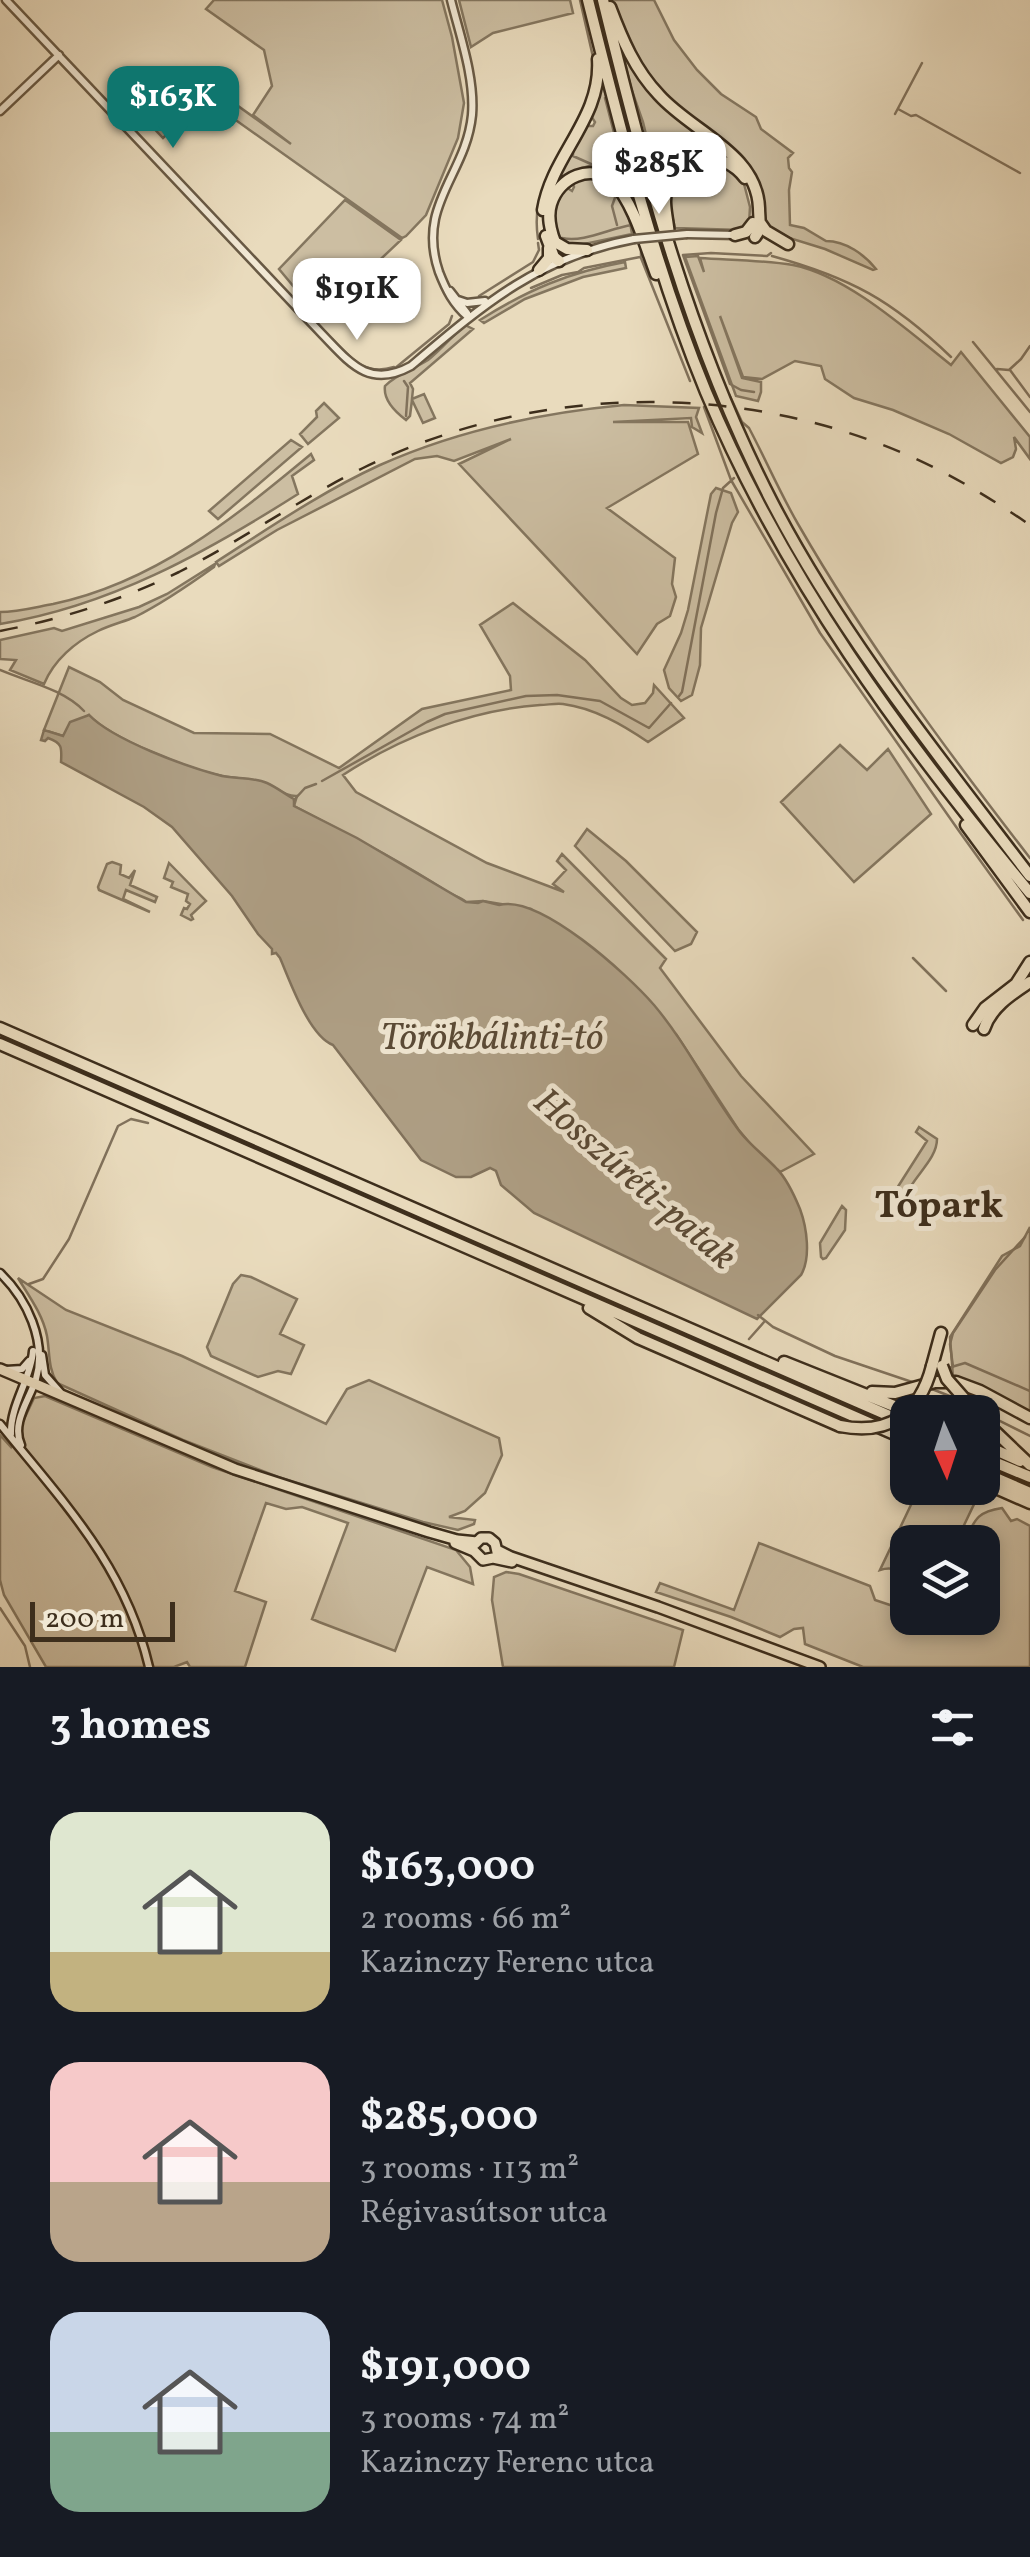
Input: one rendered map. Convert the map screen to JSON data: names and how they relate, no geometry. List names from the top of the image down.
{
  "districts": ["Tópark"],
  "water": ["Törökbálinti-tó", "Hosszúréti-patak"],
  "scale_bar": "200 m",
  "north": "bottom",
  "page": {
    "price": ["$163K", "$285K", "$191K"],
    "scale": "200 m",
    "heading": "3 homes",
    "list": [
      {
        "name": "$163,000",
        "note": "2 rooms · 66 m² · Kazinczy Ferenc utca"
      },
      {
        "name": "$285,000",
        "note": "3 rooms · 113 m² · Régivasútsor utca"
      },
      {
        "name": "$191,000",
        "note": "3 rooms · 74 m² · Kazinczy Ferenc utca"
      }
    ]
  }
}
